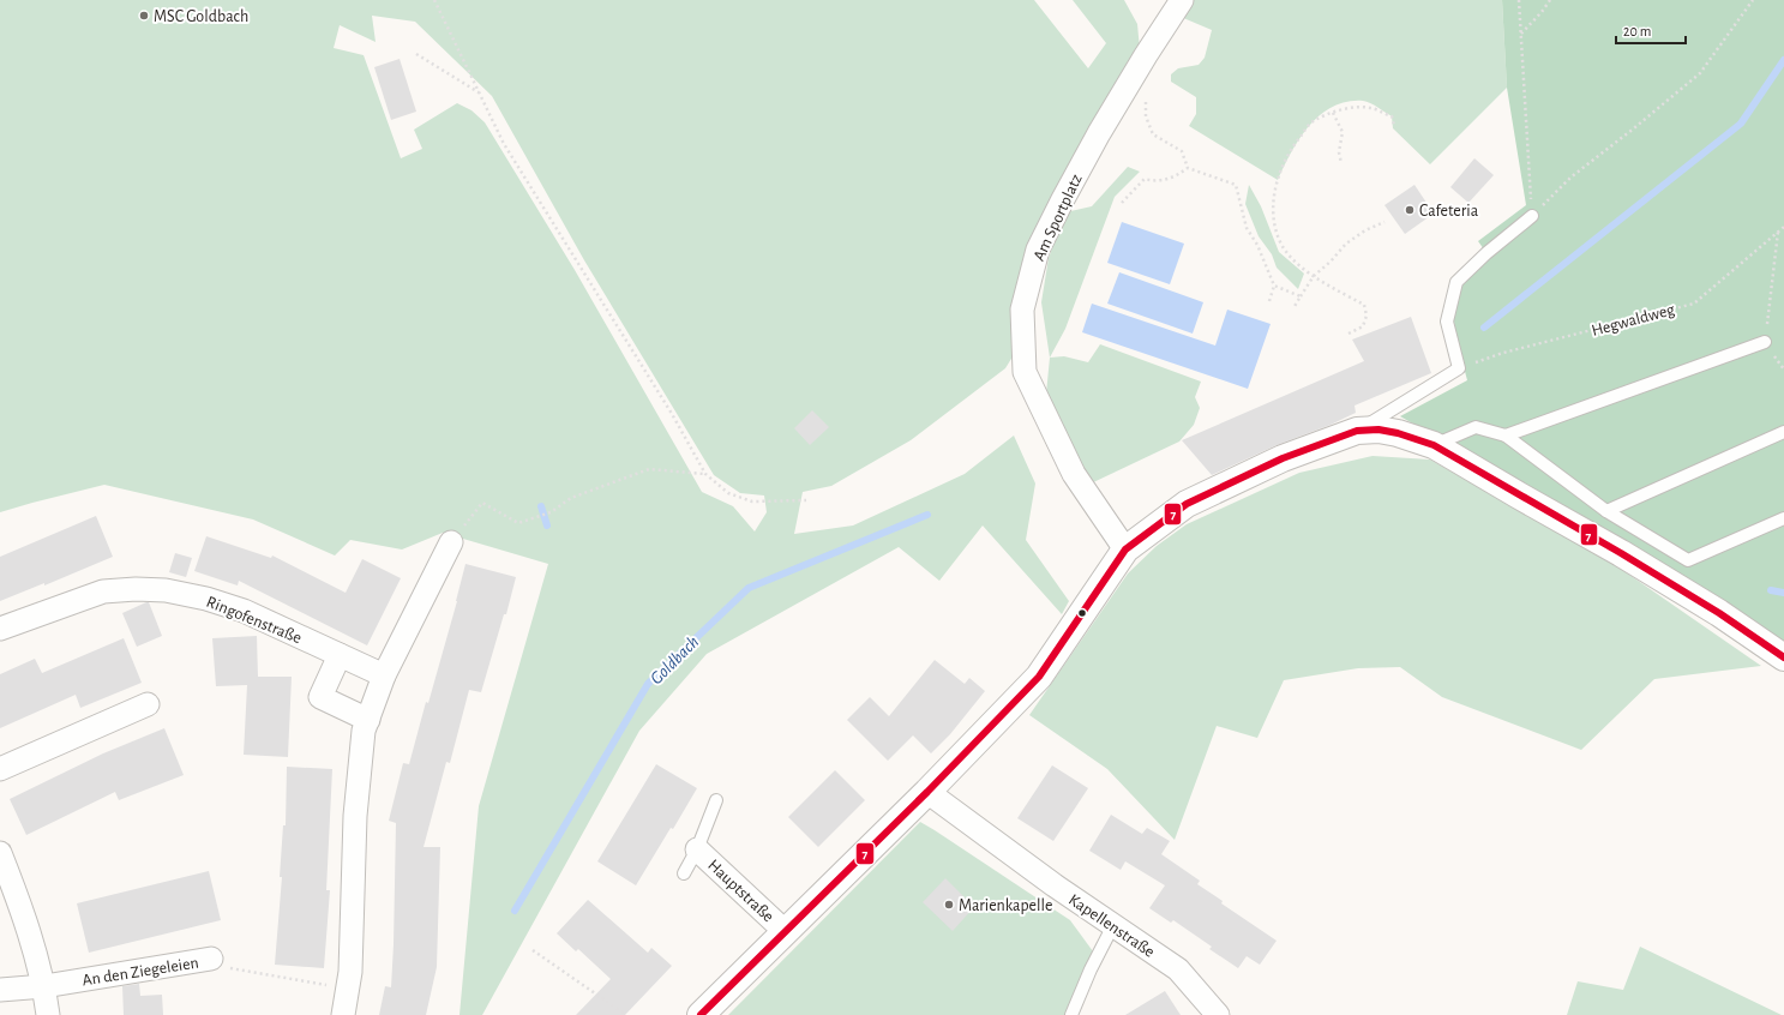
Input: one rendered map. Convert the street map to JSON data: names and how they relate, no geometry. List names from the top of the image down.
{
  "streets": {
    "street": [
      "Am Sportplatz",
      "Ringofenstraße",
      "Hauptstraße",
      "Kapellenstraße",
      "An den Ziegeleien"
    ],
    "path": ["Hegwaldweg"]
  },
  "crossings": [
    ["Am Sportplatz", "Hauptstraße"],
    ["Hauptstraße", "Kapellenstraße"]
  ],
  "water": ["Goldbach"],
  "places": ["MSC Goldbach", "Cafeteria", "Marienkapelle"],
  "lines": ["transit line 7"],
  "scale_bar": "20 m"
}
